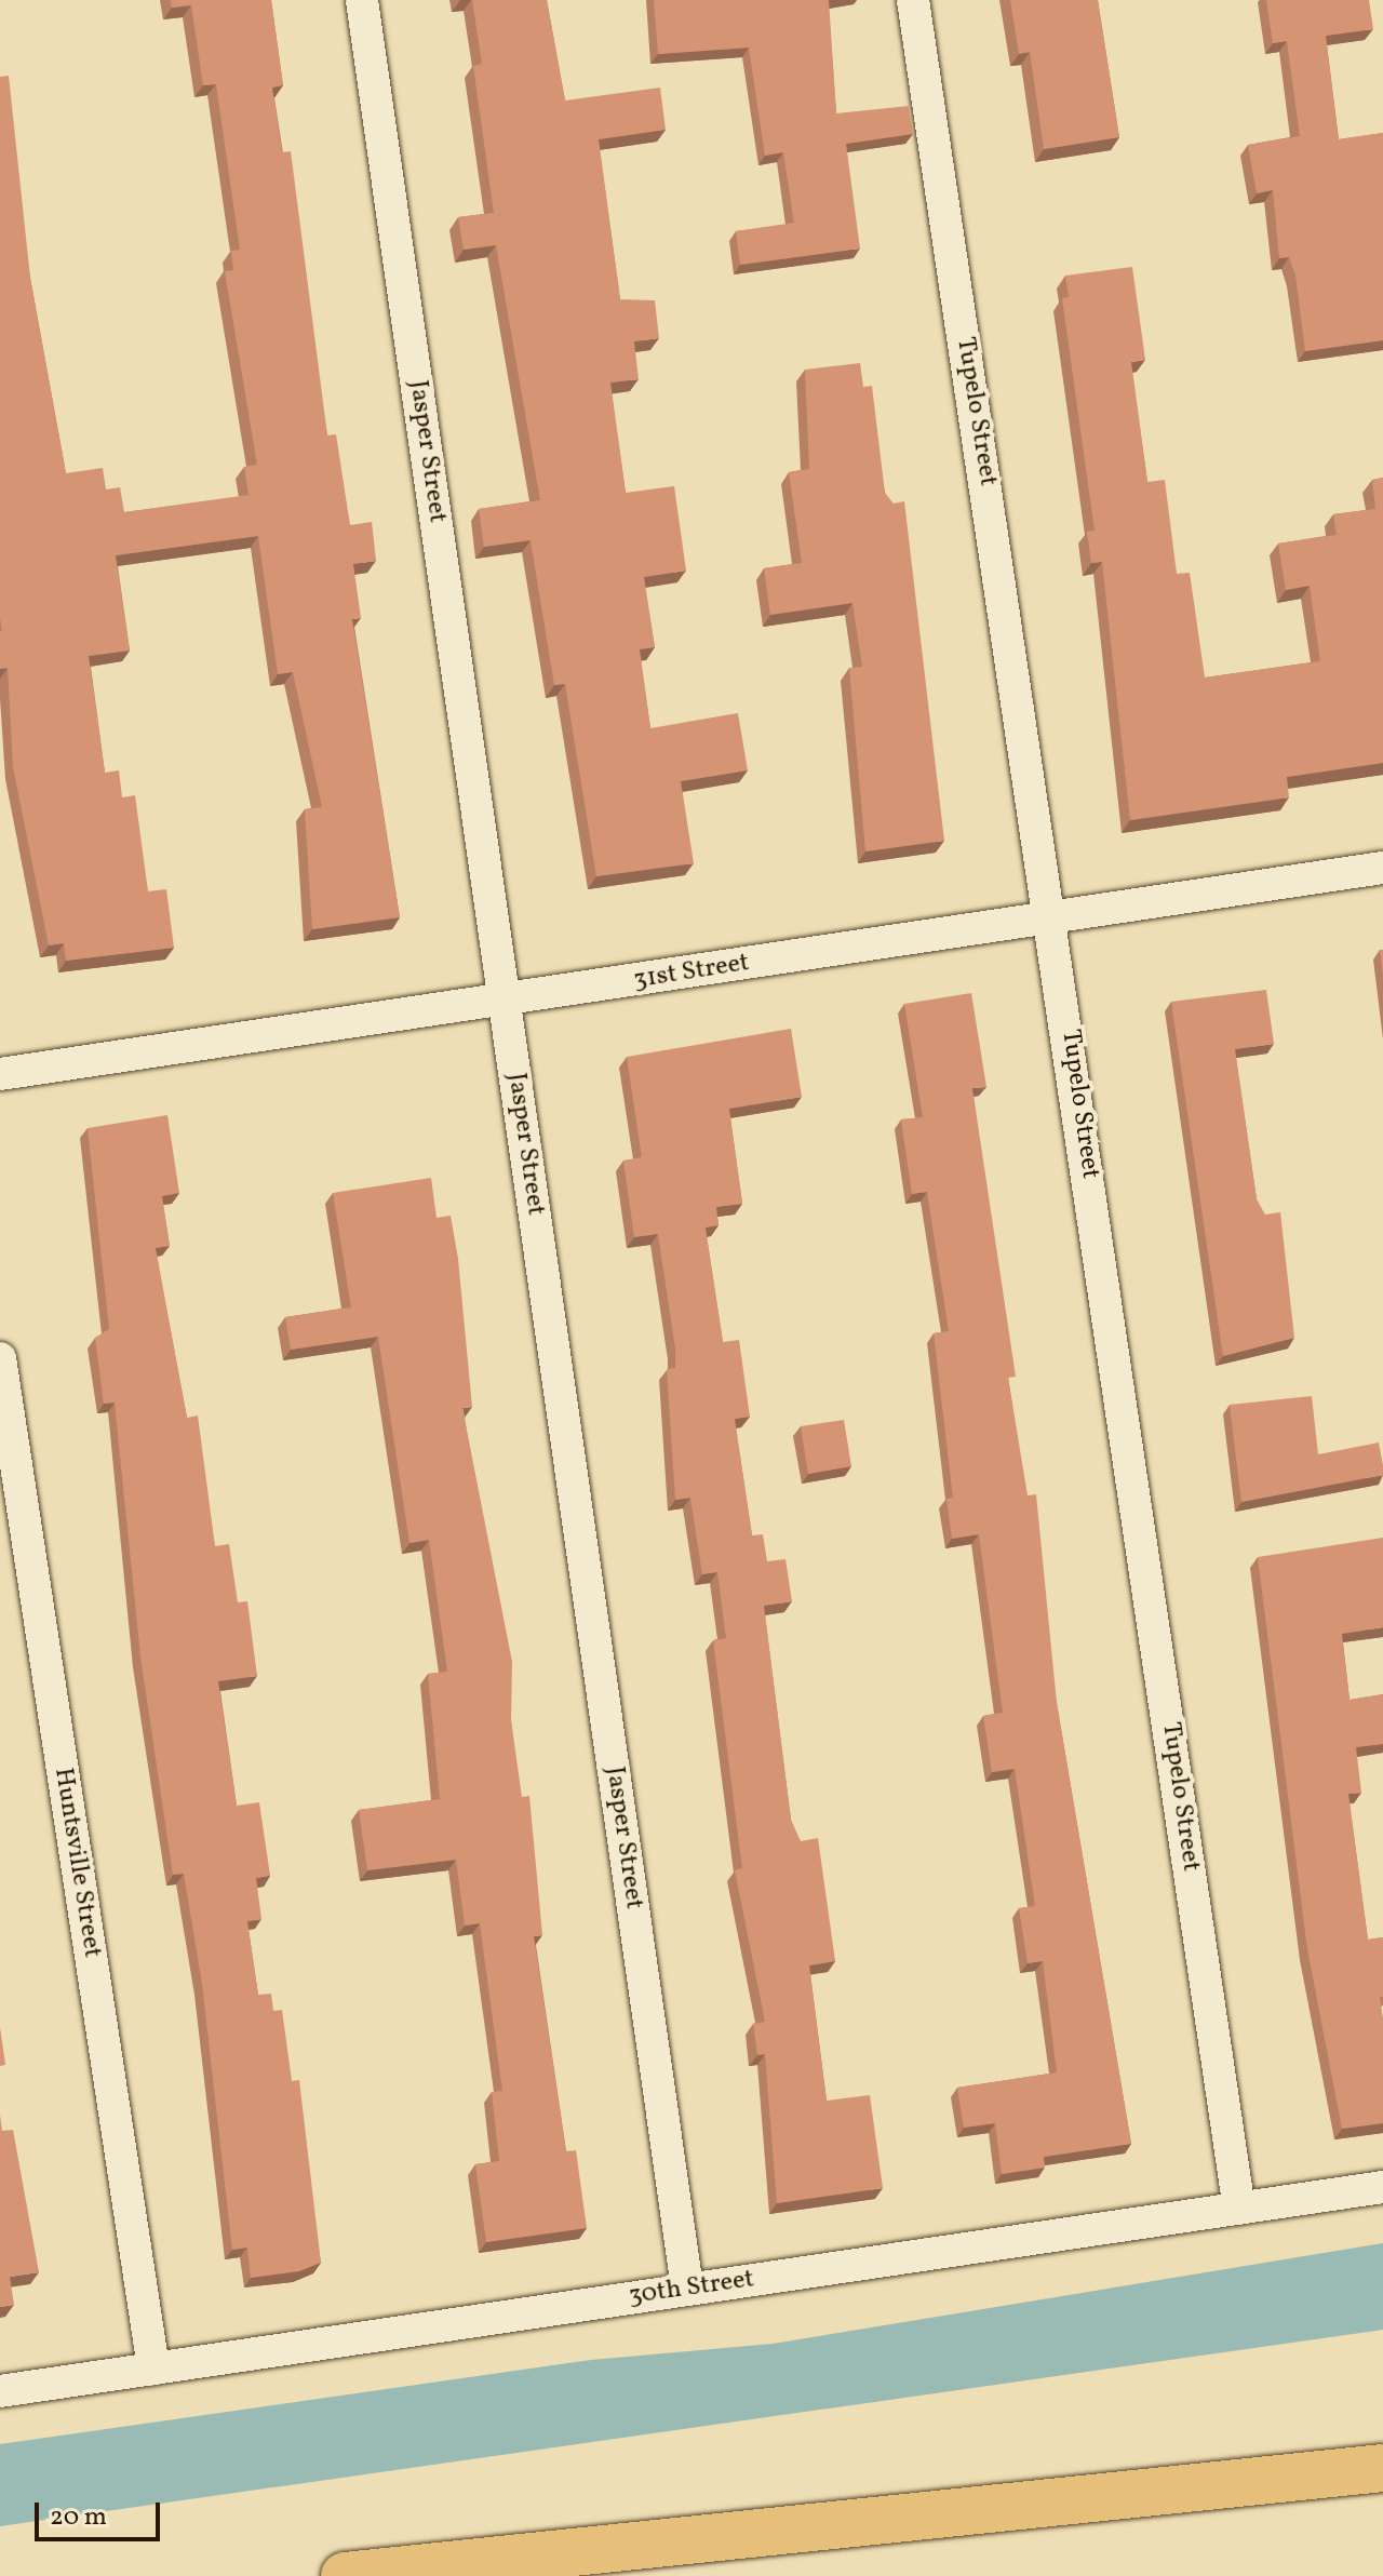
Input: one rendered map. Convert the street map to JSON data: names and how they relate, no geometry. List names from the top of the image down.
{
  "streets": {
    "street": [
      "Tupelo Street",
      "Jasper Street",
      "31st Street",
      "Huntsville Street",
      "30th Street"
    ]
  },
  "crossings": [
    ["Tupelo Street", "31st Street"],
    ["Tupelo Street", "30th Street"],
    ["Jasper Street", "31st Street"],
    ["Jasper Street", "30th Street"],
    ["Huntsville Street", "30th Street"]
  ],
  "scale_bar": "20 m"
}
